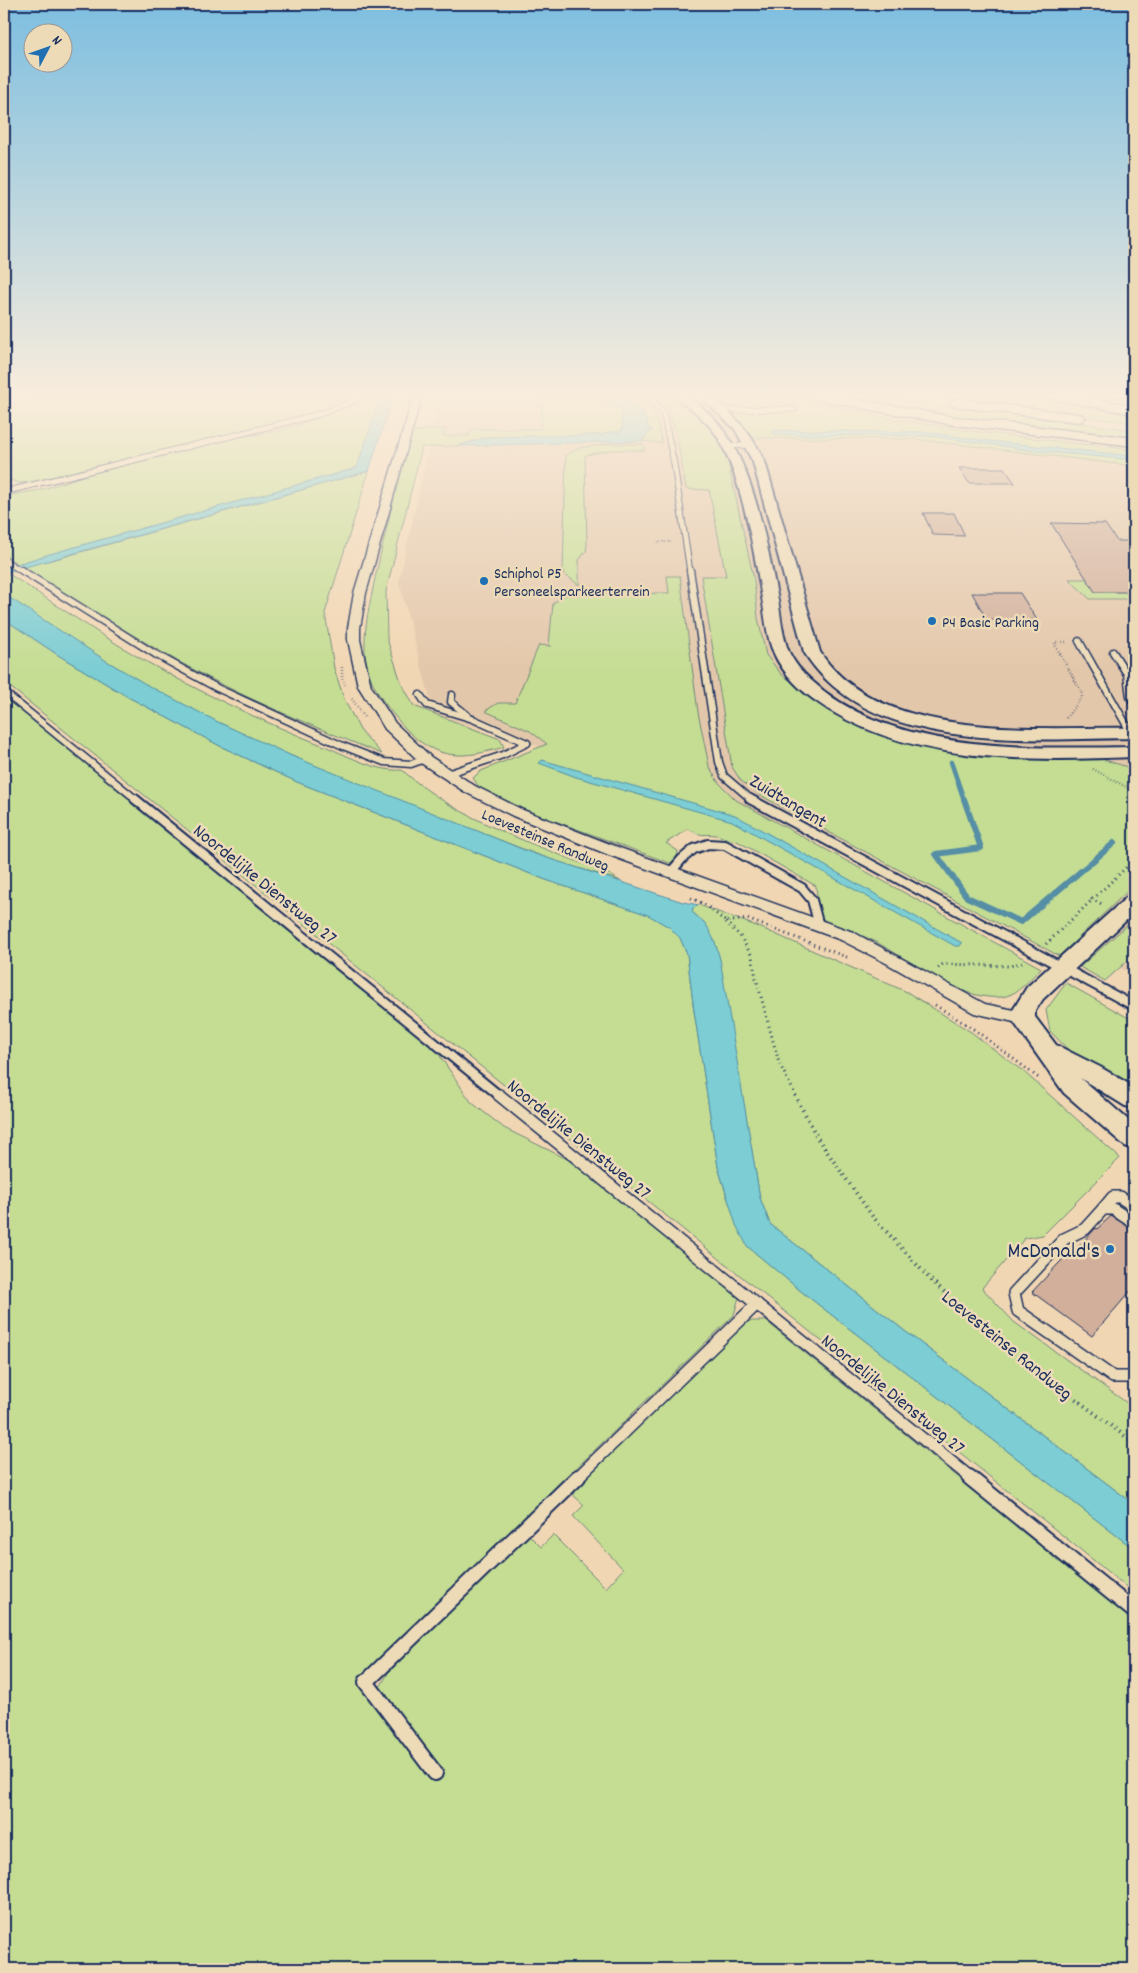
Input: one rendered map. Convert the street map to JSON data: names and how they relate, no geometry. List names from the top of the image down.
{
  "streets": {
    "street": ["Loevesteinse Randweg"],
    "lane": ["Zuidtangent", "Noordelijke Dienstweg 27"]
  },
  "places": ["Schiphol P5 Personeelsparkeerterrein", "P4 Basic Parking", "McDonald's"],
  "north": "top right"
}
